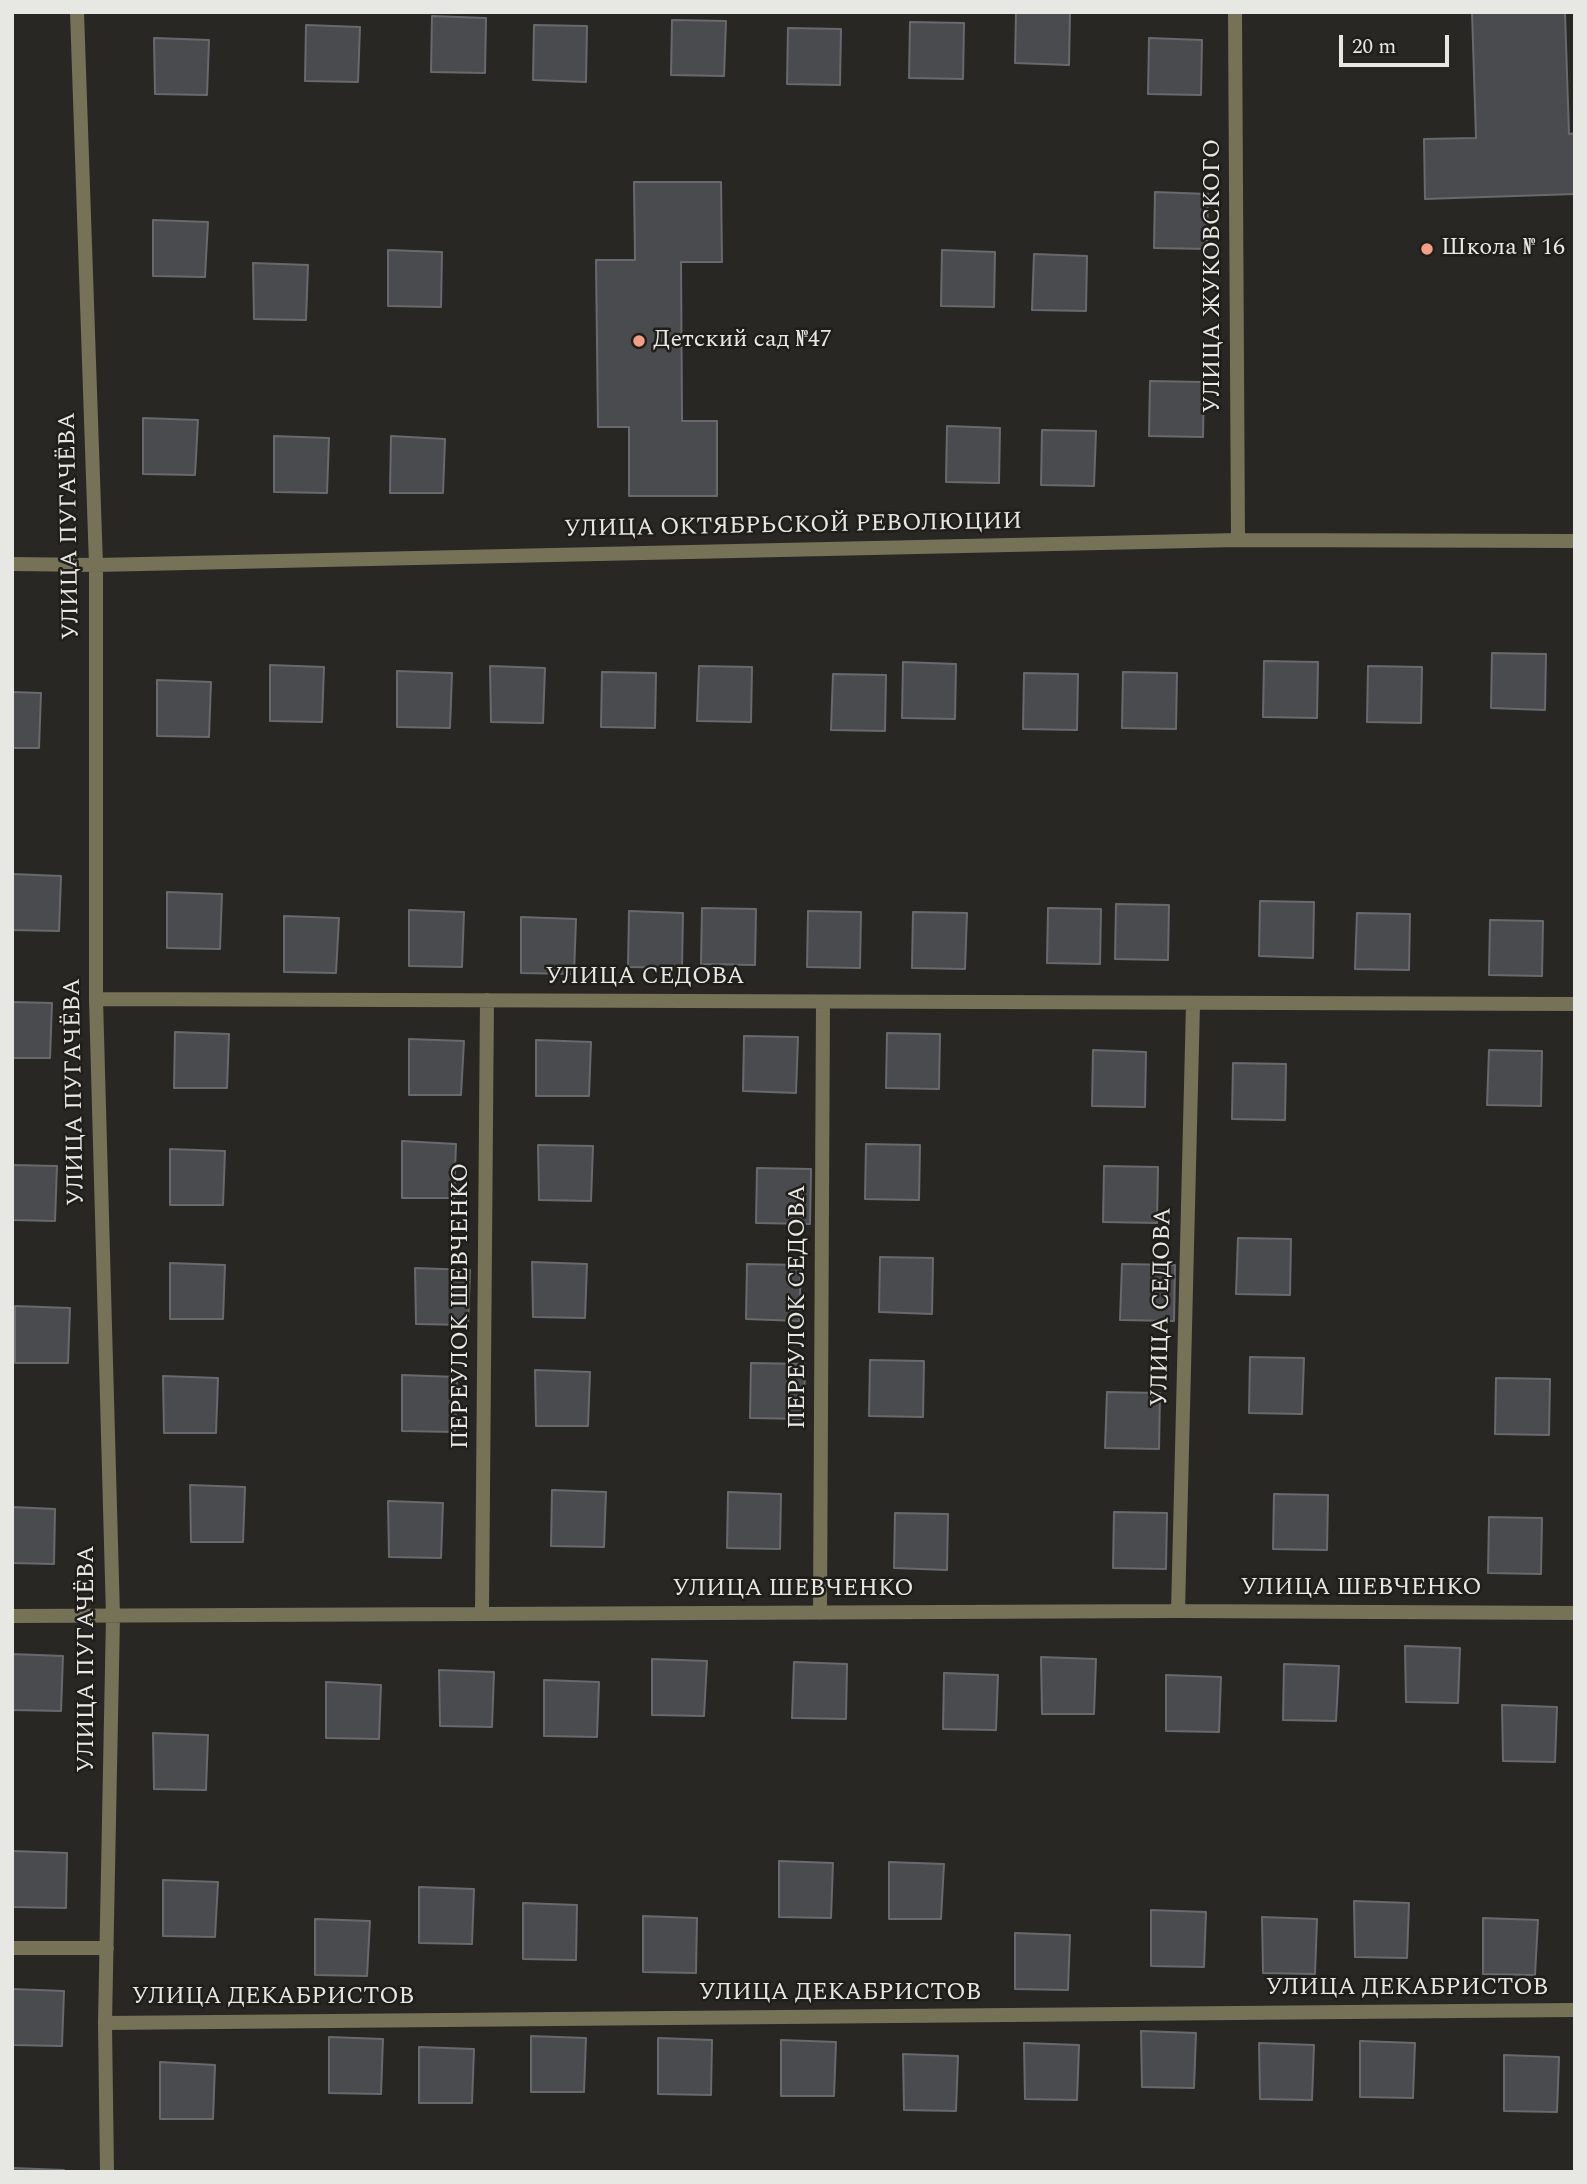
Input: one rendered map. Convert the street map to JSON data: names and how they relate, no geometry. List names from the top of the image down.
{
  "streets": {
    "street": [
      "УЛИЦА ЖУКОВСКОГО",
      "УЛИЦА ПУГАЧЁВА",
      "УЛИЦА ОКТЯБРЬСКОЙ РЕВОЛЮЦИИ",
      "УЛИЦА СЕДОВА",
      "ПЕРЕУЛОК ШЕВЧЕНКО",
      "ПЕРЕУЛОК СЕДОВА",
      "УЛИЦА ШЕВЧЕНКО",
      "УЛИЦА ДЕКАБРИСТОВ"
    ]
  },
  "crossings": [
    ["УЛИЦА ЖУКОВСКОГО", "УЛИЦА ОКТЯБРЬСКОЙ РЕВОЛЮЦИИ"],
    ["УЛИЦА ПУГАЧЁВА", "УЛИЦА ОКТЯБРЬСКОЙ РЕВОЛЮЦИИ"],
    ["УЛИЦА ПУГАЧЁВА", "УЛИЦА СЕДОВА"],
    ["УЛИЦА ПУГАЧЁВА", "УЛИЦА ШЕВЧЕНКО"],
    ["УЛИЦА ПУГАЧЁВА", "УЛИЦА ДЕКАБРИСТОВ"],
    ["УЛИЦА СЕДОВА", "ПЕРЕУЛОК ШЕВЧЕНКО"],
    ["УЛИЦА СЕДОВА", "ПЕРЕУЛОК СЕДОВА"],
    ["УЛИЦА СЕДОВА", "УЛИЦА ШЕВЧЕНКО"],
    ["ПЕРЕУЛОК ШЕВЧЕНКО", "УЛИЦА ШЕВЧЕНКО"],
    ["ПЕРЕУЛОК СЕДОВА", "УЛИЦА ШЕВЧЕНКО"]
  ],
  "places": ["Школа № 16", "Детский сад №47"],
  "scale_bar": "20 m"
}
